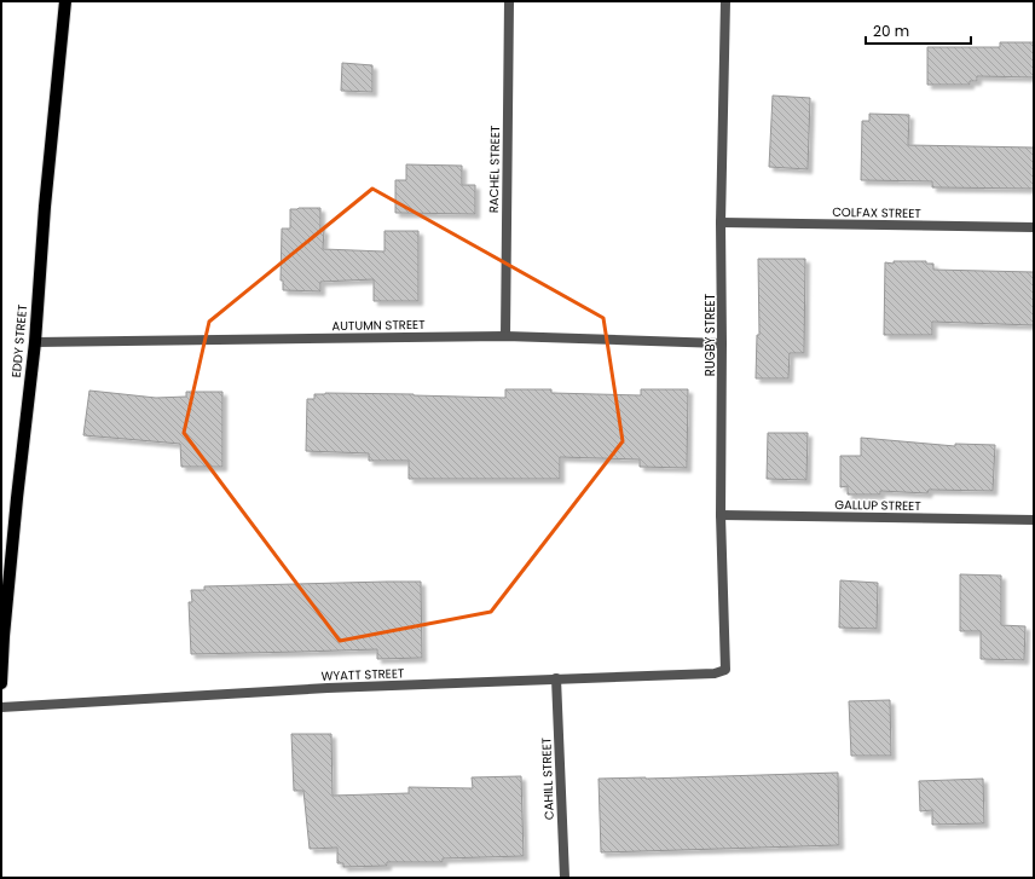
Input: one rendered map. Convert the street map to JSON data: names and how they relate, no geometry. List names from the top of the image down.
{
  "streets": {
    "main road": ["EDDY STREET"],
    "street": [
      "RACHEL STREET",
      "COLFAX STREET",
      "AUTUMN STREET",
      "RUGBY STREET",
      "GALLUP STREET",
      "WYATT STREET",
      "CAHILL STREET"
    ]
  },
  "crossings": [
    ["RACHEL STREET", "AUTUMN STREET"],
    ["COLFAX STREET", "RUGBY STREET"],
    ["AUTUMN STREET", "RUGBY STREET"],
    ["AUTUMN STREET", "EDDY STREET"],
    ["RUGBY STREET", "GALLUP STREET"],
    ["RUGBY STREET", "WYATT STREET"],
    ["WYATT STREET", "CAHILL STREET"]
  ],
  "scale_bar": "20 m"
}
